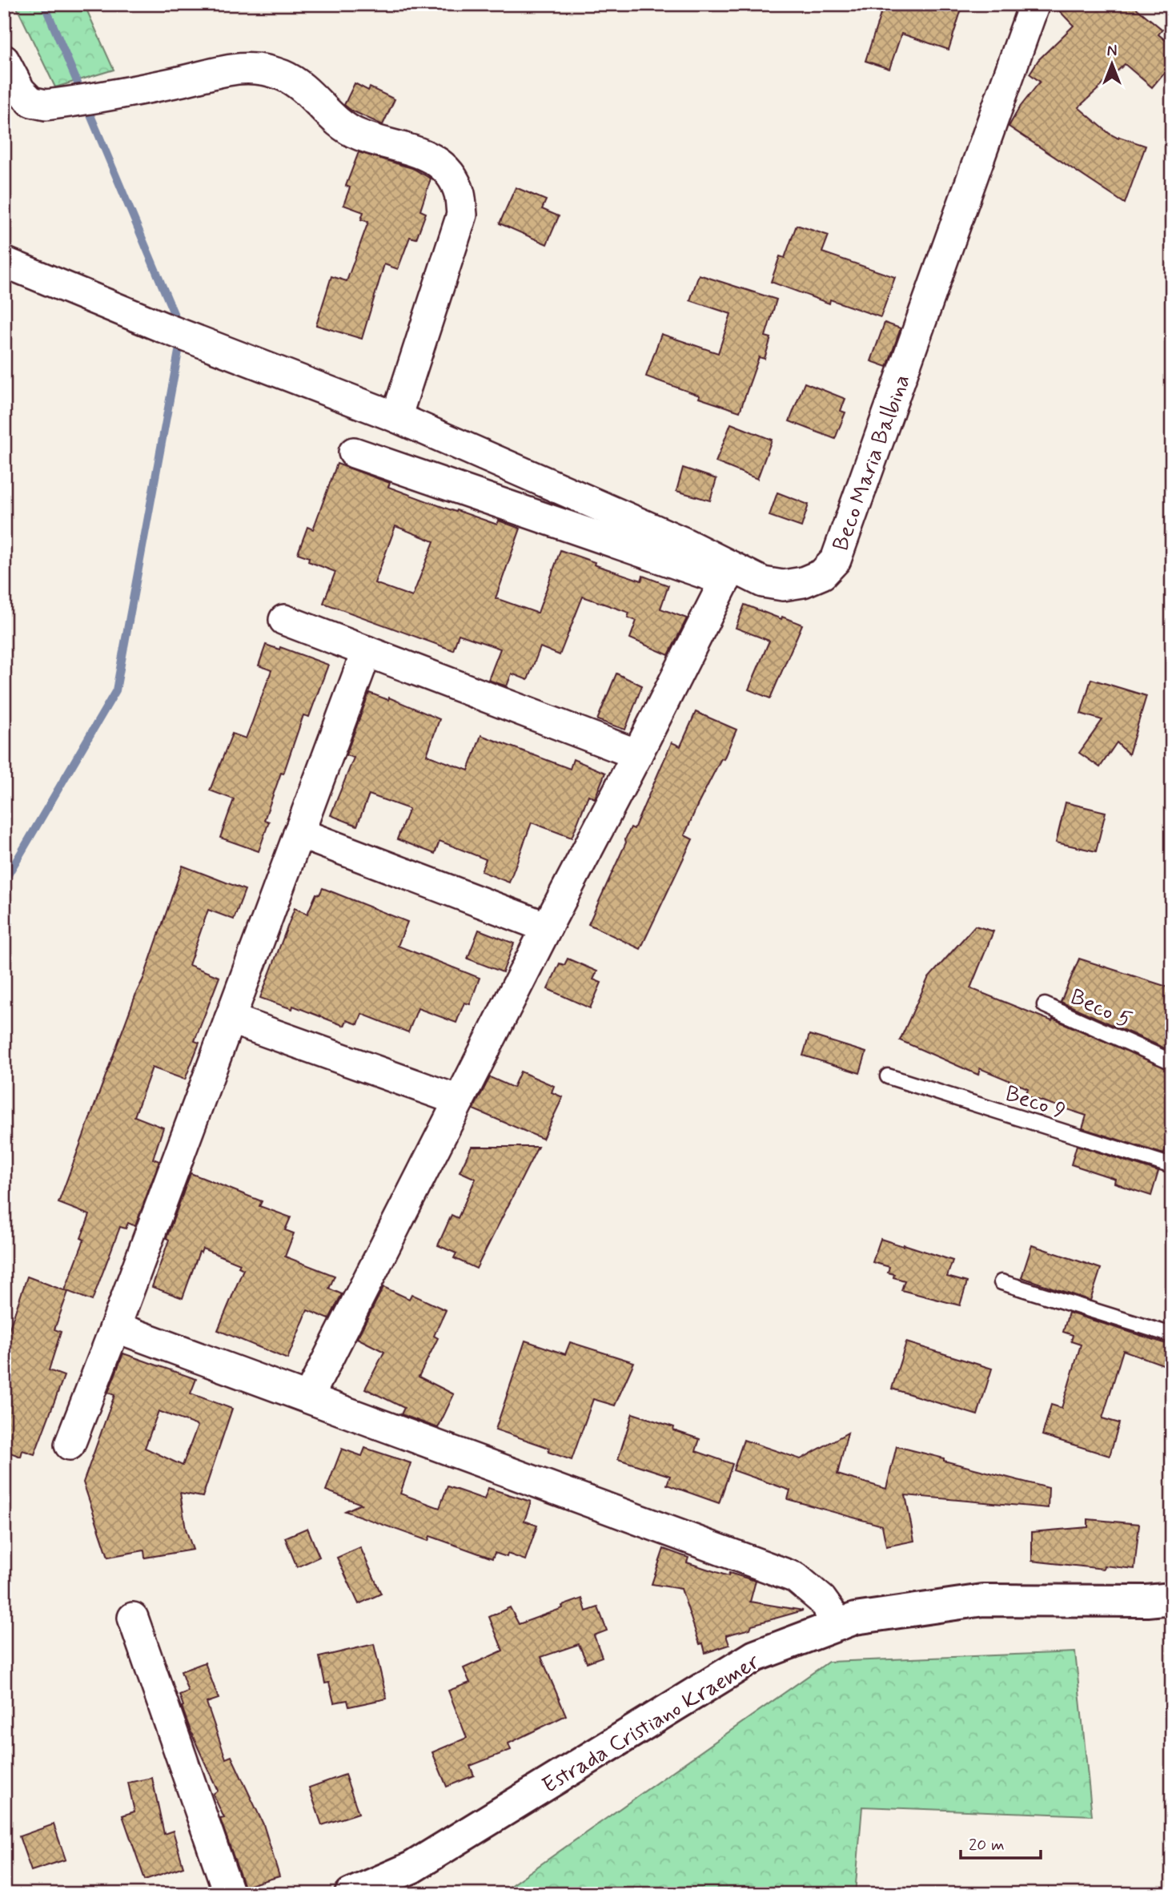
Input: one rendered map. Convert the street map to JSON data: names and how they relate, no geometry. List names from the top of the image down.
{
  "streets": {
    "main road": ["Estrada Cristiano Kraemer"],
    "street": ["Beco Maria Balbina"],
    "lane": ["Beco 5", "Beco 9"]
  },
  "scale_bar": "20 m",
  "north": "top"
}
